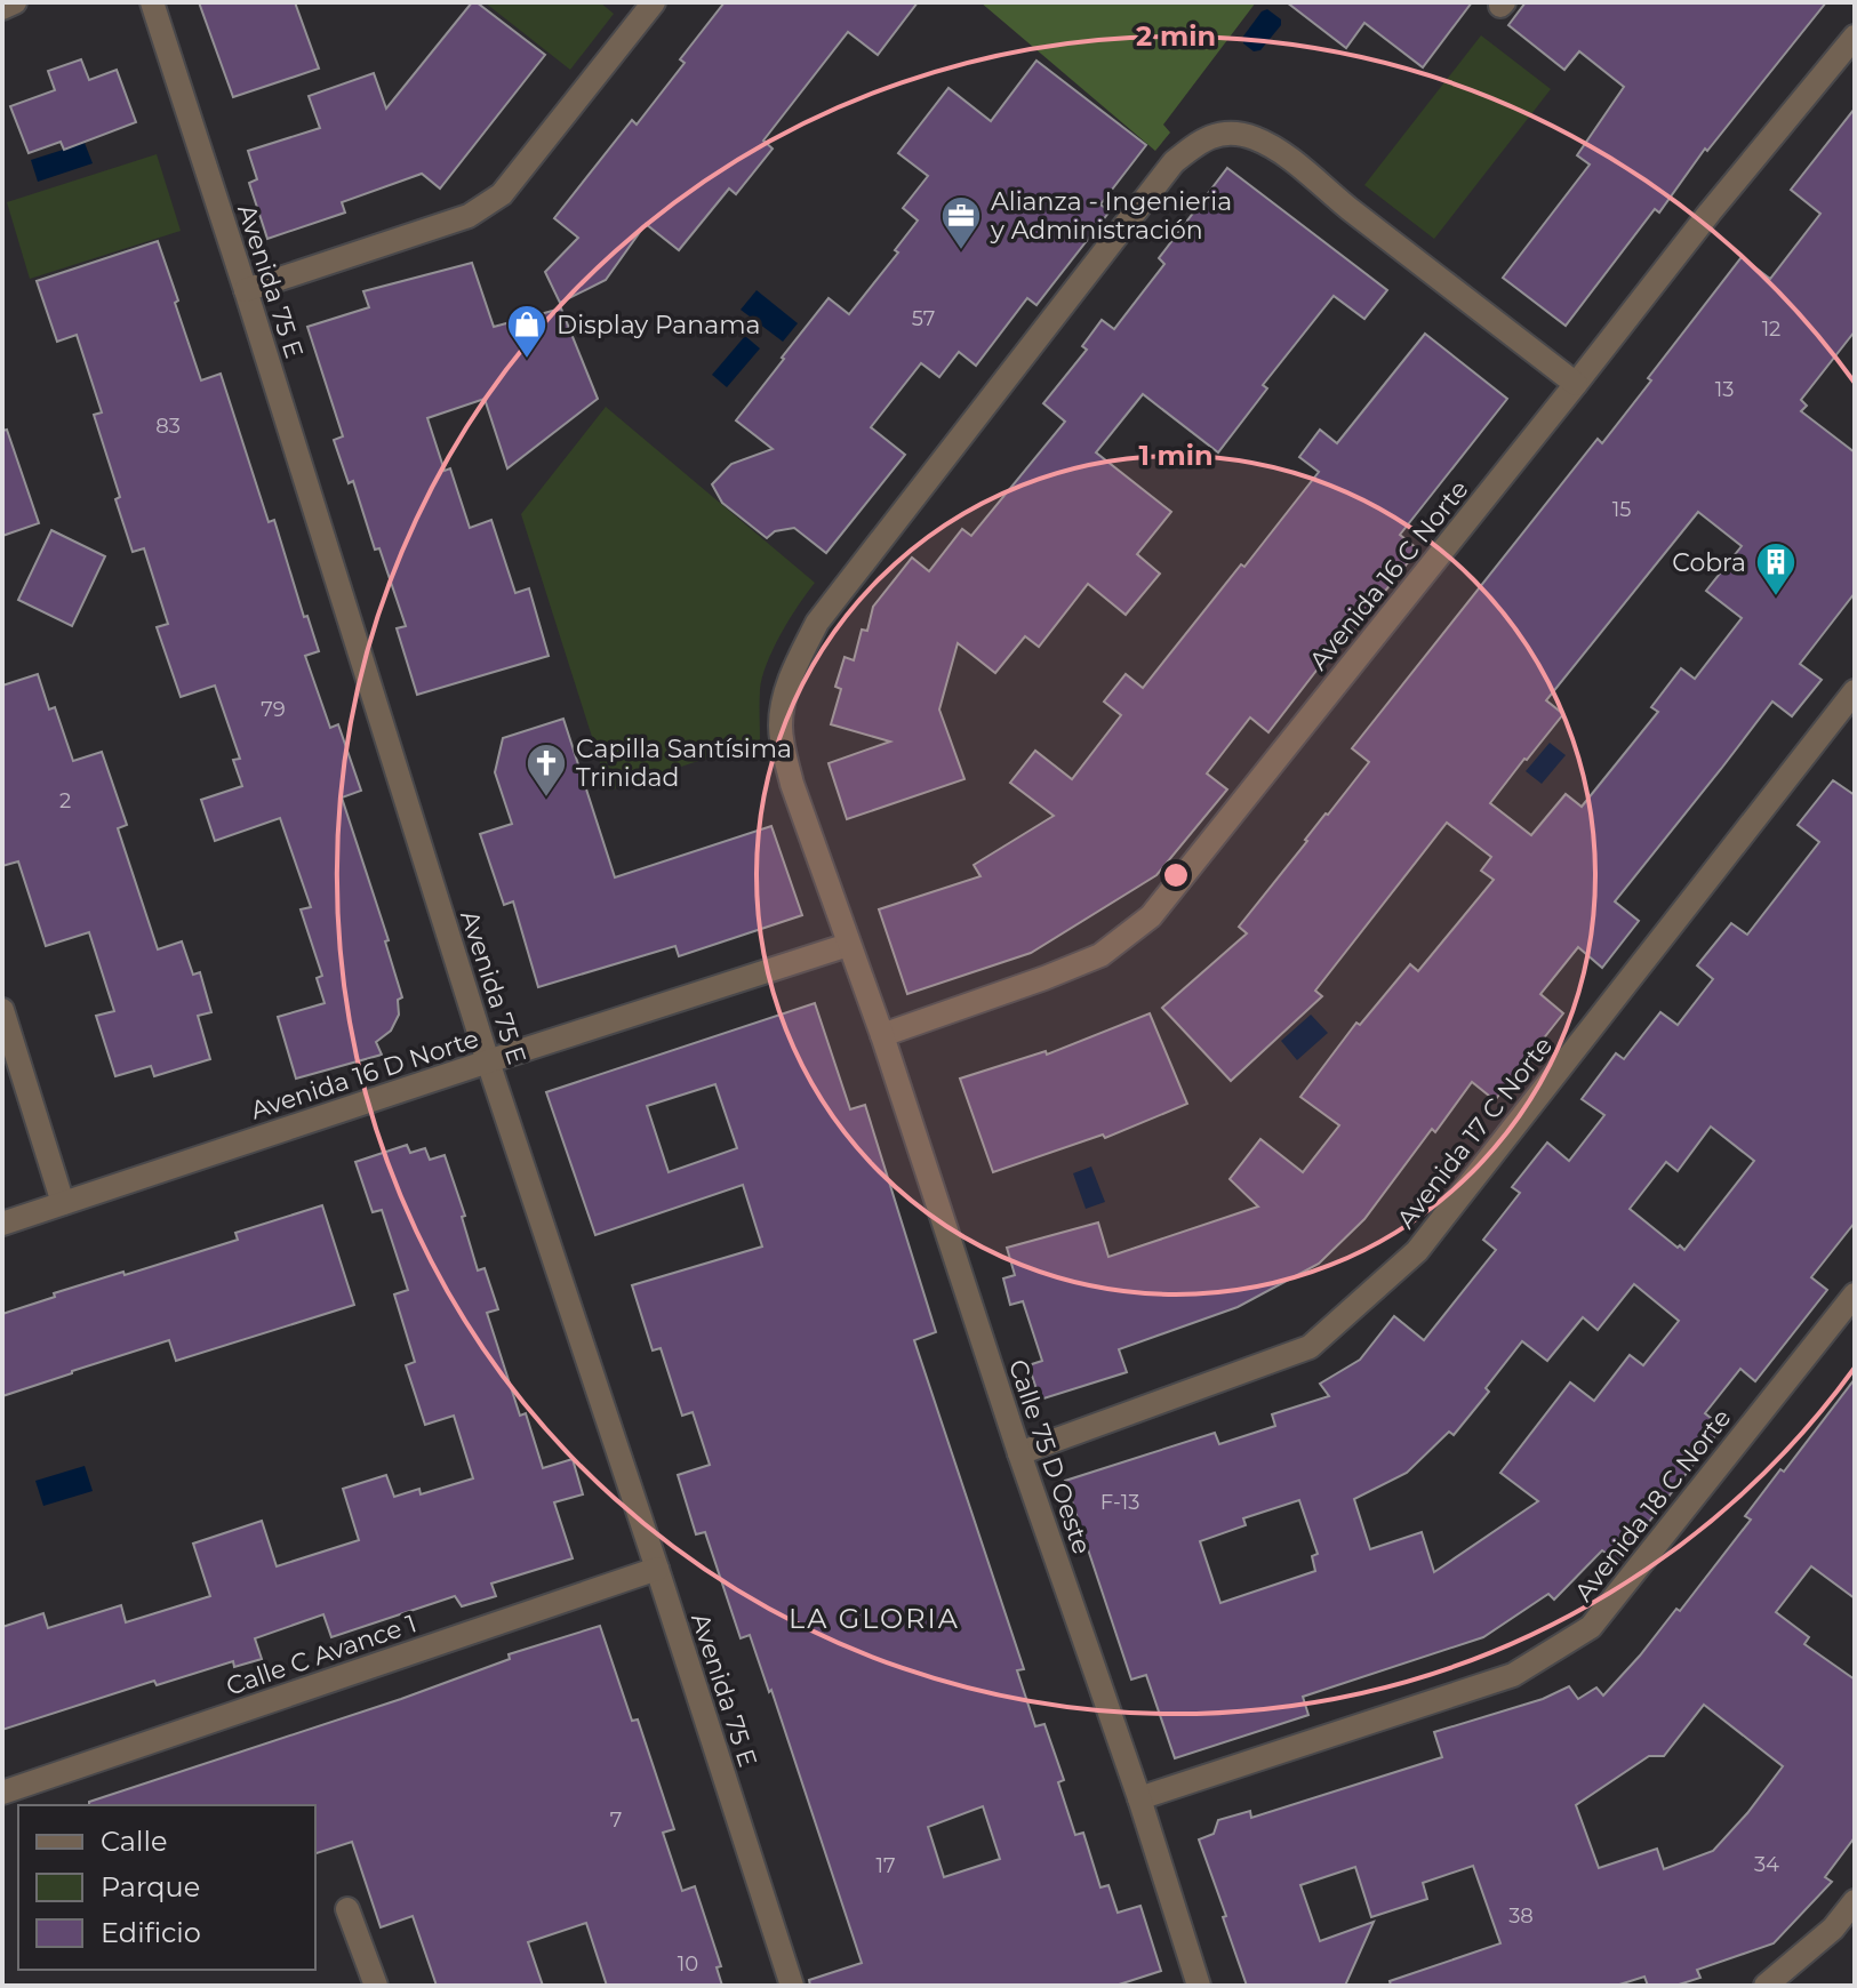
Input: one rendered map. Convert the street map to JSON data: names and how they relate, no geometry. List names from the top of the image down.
{
  "streets": {
    "street": [
      "Avenida 75 E",
      "Avenida 16 C Norte",
      "Avenida 16 D Norte",
      "Avenida 17 C Norte",
      "Calle 75 D Oeste",
      "Avenida 18 C Norte",
      "Calle C Avance 1"
    ]
  },
  "crossings": [
    ["Avenida 75 E", "Avenida 16 D Norte"],
    ["Avenida 75 E", "Calle C Avance 1"],
    ["Avenida 16 C Norte", "Calle 75 D Oeste"],
    ["Avenida 16 D Norte", "Calle 75 D Oeste"],
    ["Avenida 17 C Norte", "Calle 75 D Oeste"],
    ["Calle 75 D Oeste", "Avenida 18 C Norte"]
  ],
  "districts": ["LA GLORIA"],
  "places": {
    "office": ["Alianza - Ingenieria y Administración"],
    "shop": ["Display Panama"],
    "building": ["Cobra"],
    "church": ["Capilla Santísima Trinidad"]
  },
  "house_numbers": [
    "57",
    "12",
    "13",
    "83",
    "15",
    "79",
    "2",
    "F-13",
    "7",
    "34",
    "17",
    "38",
    "10"
  ],
  "legend": ["Calle", "Parque", "Edificio"],
  "rings": ["2 min", "1 min"]
}
